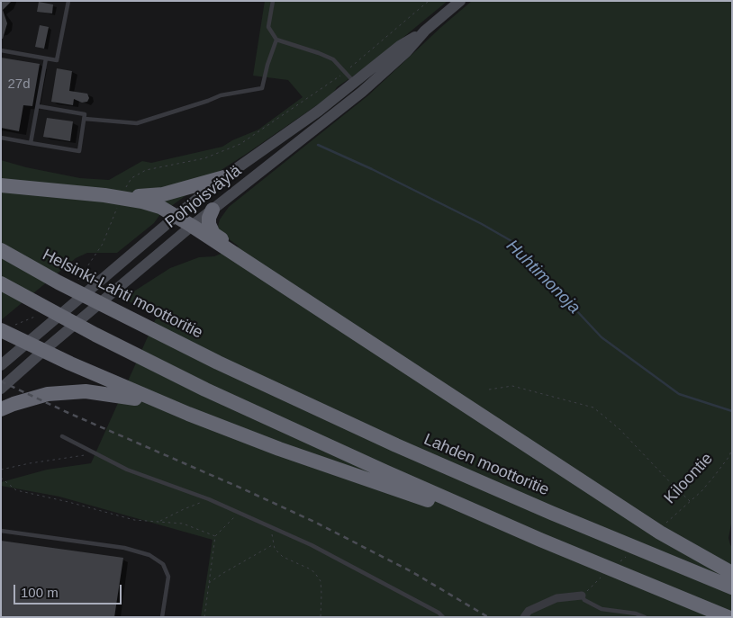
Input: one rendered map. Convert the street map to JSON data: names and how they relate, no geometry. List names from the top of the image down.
{
  "streets": {
    "highway": ["Helsinki-Lahti moottoritie", "Lahden moottoritie"],
    "main road": ["Pohjoisväylä"],
    "path": ["Kiloontie"]
  },
  "crossings": [
    ["Helsinki-Lahti moottoritie", "Lahden moottoritie"]
  ],
  "water": ["Huhtimonoja"],
  "house_numbers": ["27d"],
  "scale_bar": "100 m"
}
